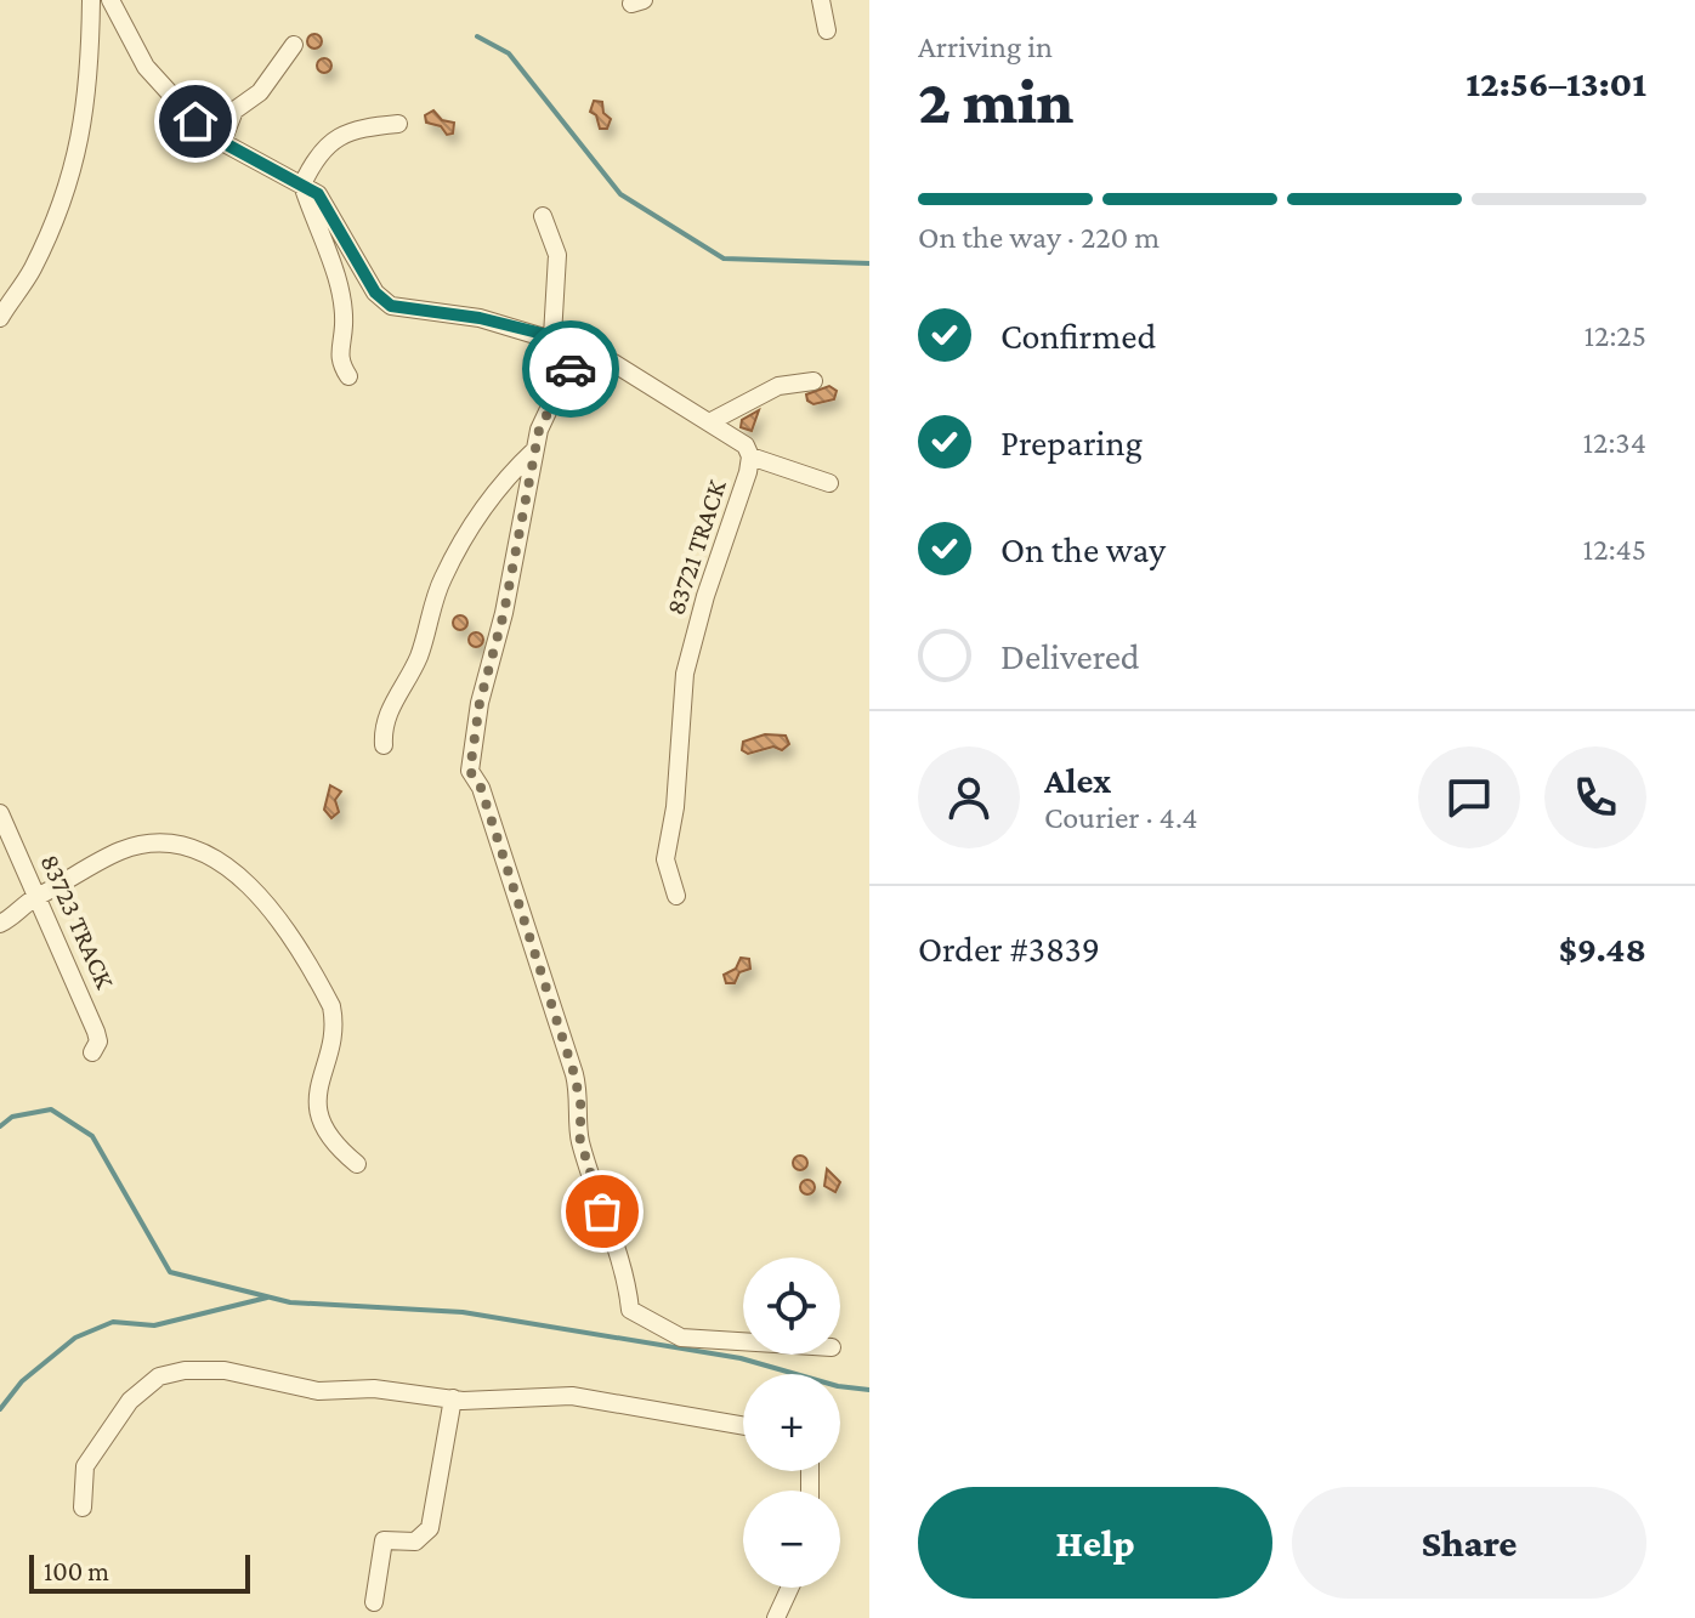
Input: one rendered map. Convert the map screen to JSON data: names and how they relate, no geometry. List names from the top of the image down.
{
  "streets": {
    "street": ["83721 TRACK", "83723 TRACK"]
  },
  "scale_bar": "100 m",
  "page": {
    "heading": ["2 min", "Arriving in", "12:56–13:01"],
    "panel": [
      "Alex",
      "Courier · 4.4",
      "Order #3839",
      "$9.48"
    ],
    "bar": "On the way · 220 m",
    "list": [
      ["Confirmed", "12:25"],
      ["Preparing", "12:34"],
      ["On the way", "12:45"],
      "Delivered"
    ],
    "map_buttons": ["+", "−"],
    "buttons": ["Help", "Share"],
    "scale": "100 m"
  }
}
